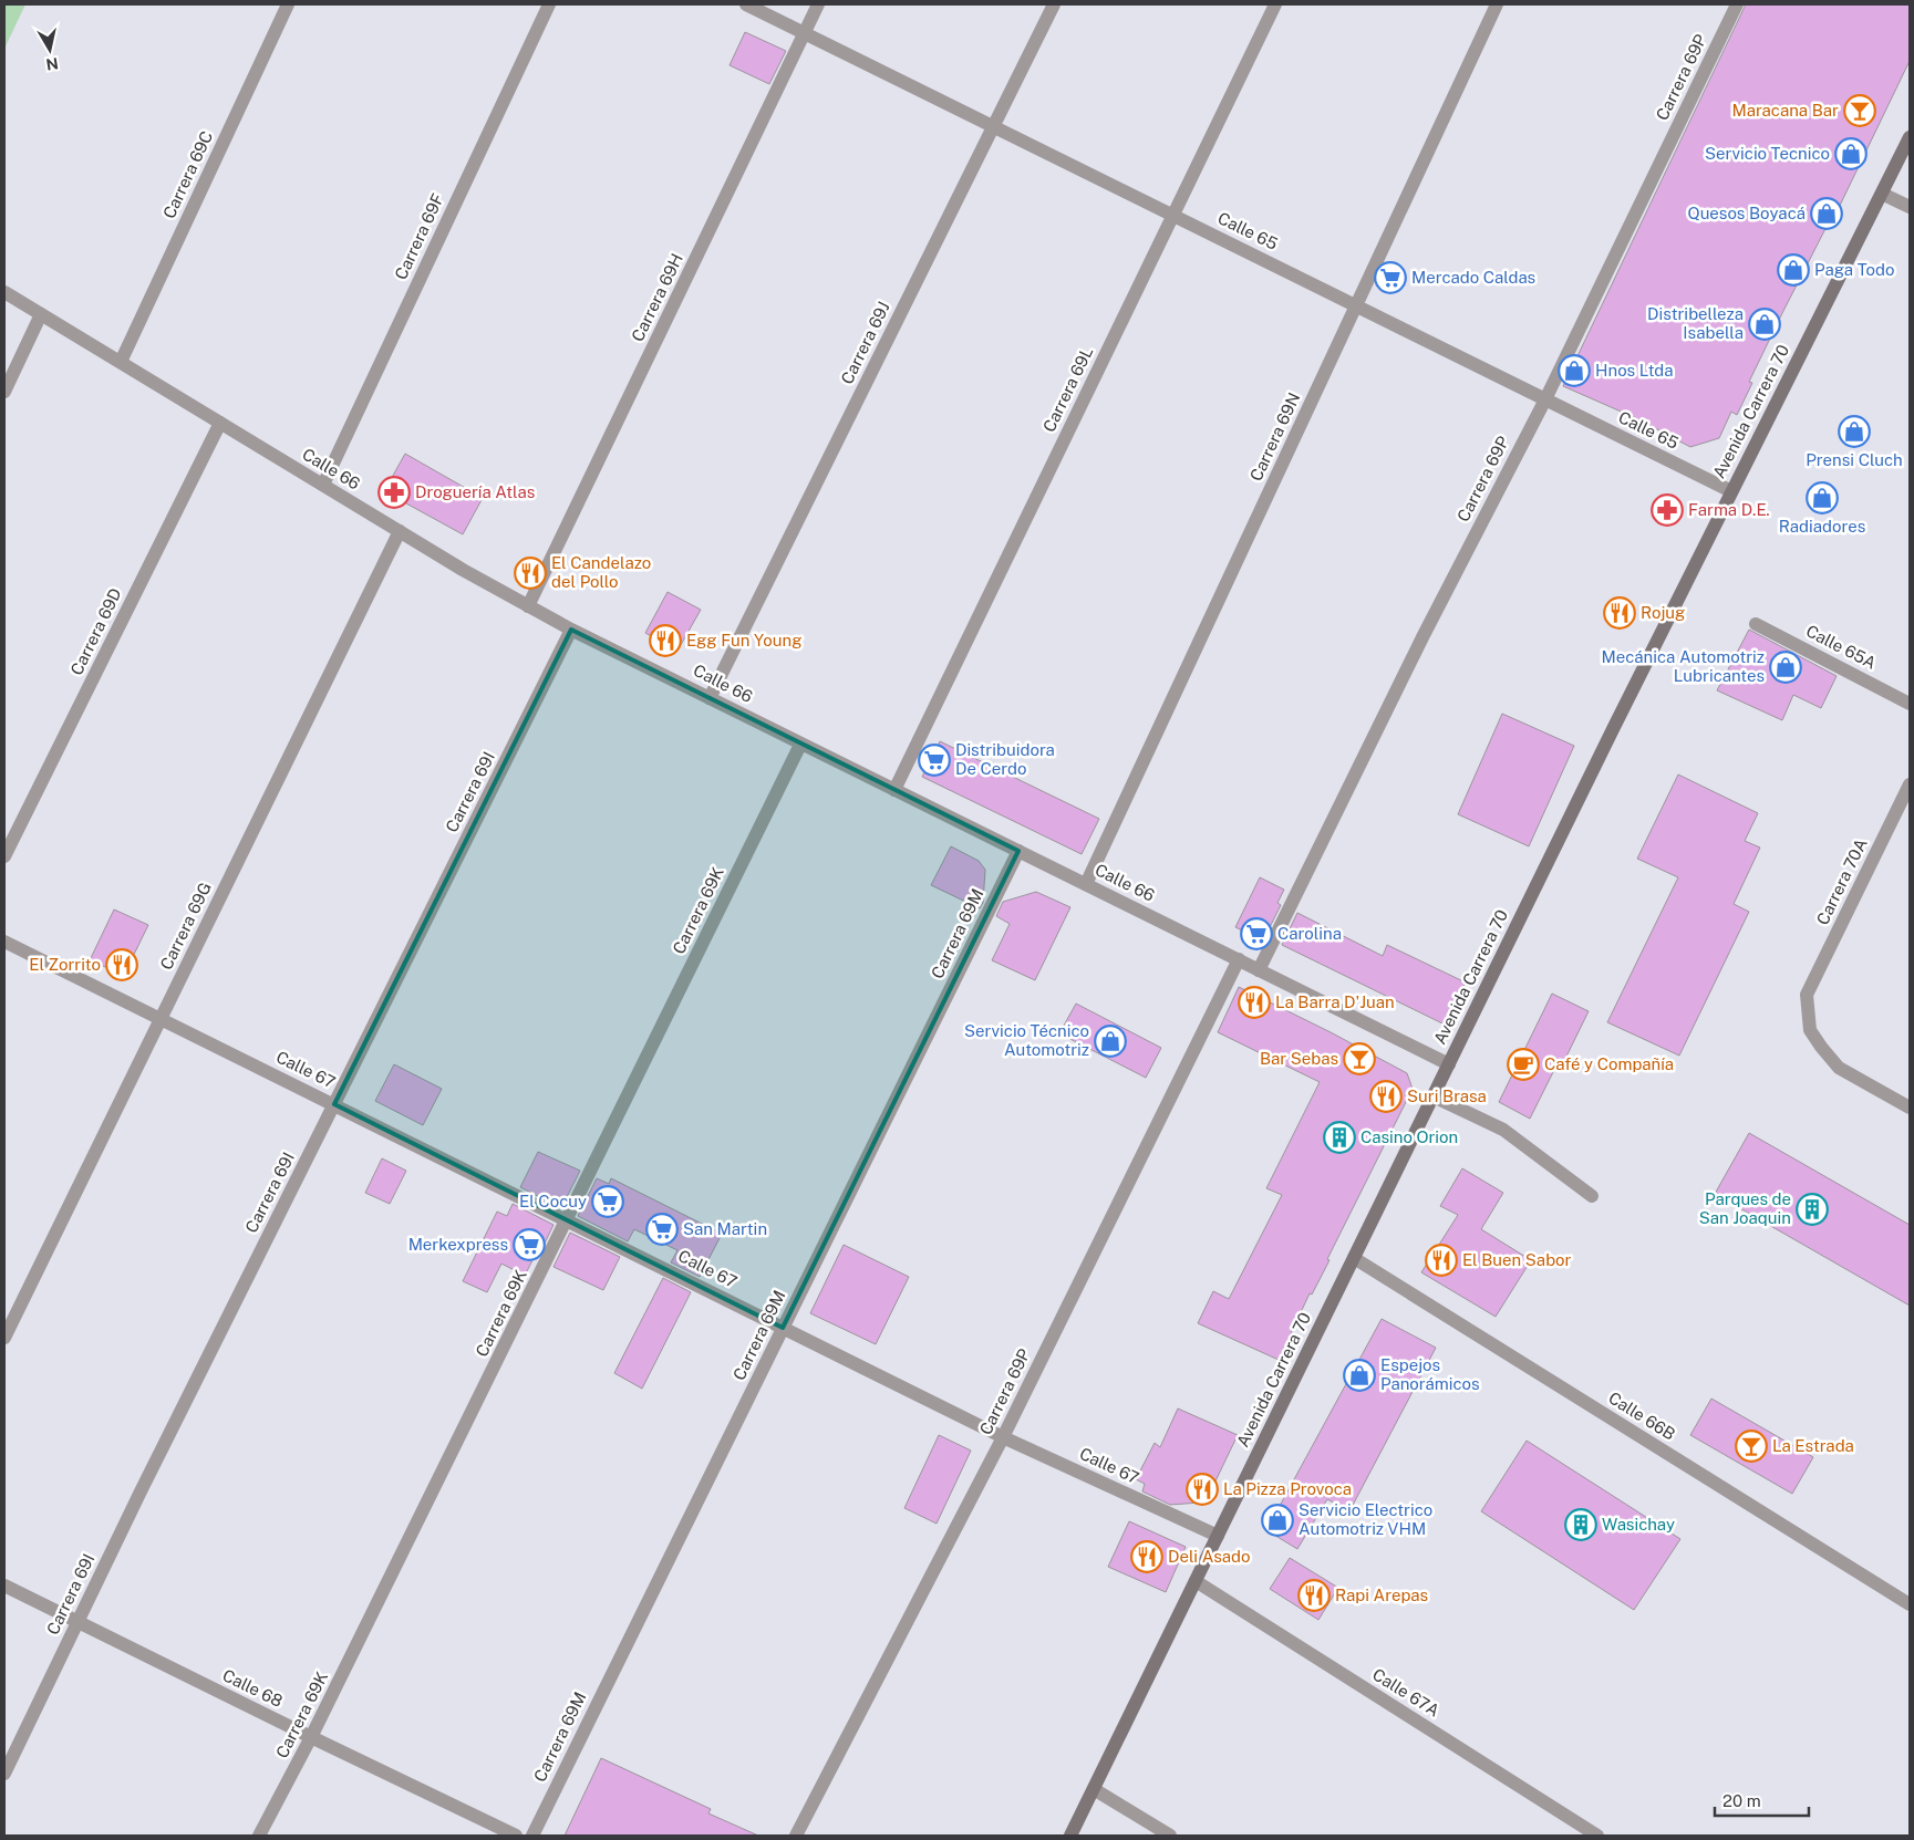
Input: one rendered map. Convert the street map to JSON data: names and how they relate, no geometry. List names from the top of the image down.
{
  "streets": {
    "main road": ["Avenida Carrera 70"],
    "street": [
      "Carrera 69P",
      "Carrera 69C",
      "Calle 65",
      "Carrera 69F",
      "Carrera 69H",
      "Carrera 69J",
      "Carrera 69L",
      "Carrera 69N",
      "Calle 66",
      "Carrera 69D",
      "Calle 65A",
      "Carrera 69I",
      "Carrera 70A",
      "Carrera 69K",
      "Carrera 69G",
      "Carrera 69M",
      "Calle 67",
      "Calle 66B",
      "Calle 68",
      "Calle 67A"
    ]
  },
  "crossings": [
    ["Carrera 69P", "Calle 65"],
    ["Carrera 69P", "Calle 66"],
    ["Carrera 69P", "Calle 67"],
    ["Carrera 69C", "Calle 66"],
    ["Calle 65", "Carrera 69H"],
    ["Calle 65", "Carrera 69J"],
    ["Calle 65", "Carrera 69L"],
    ["Calle 65", "Avenida Carrera 70"],
    ["Calle 65", "Carrera 69N"],
    ["Carrera 69F", "Calle 66"],
    ["Carrera 69H", "Calle 66"],
    ["Carrera 69J", "Calle 66"],
    ["Carrera 69L", "Calle 66"],
    ["Avenida Carrera 70", "Calle 66"],
    ["Avenida Carrera 70", "Calle 67"],
    ["Avenida Carrera 70", "Calle 66B"],
    ["Avenida Carrera 70", "Calle 67A"],
    ["Carrera 69N", "Calle 66"],
    ["Calle 66", "Carrera 69D"],
    ["Calle 66", "Carrera 69I"],
    ["Calle 66", "Carrera 69K"],
    ["Calle 66", "Carrera 69G"],
    ["Calle 66", "Carrera 69M"],
    ["Carrera 69I", "Calle 67"],
    ["Carrera 69I", "Calle 68"],
    ["Carrera 69K", "Calle 67"],
    ["Carrera 69K", "Calle 68"],
    ["Carrera 69G", "Calle 67"],
    ["Carrera 69M", "Calle 67"]
  ],
  "places": {
    "bar": ["Maracana Bar", "Bar Sebas", "La Estrada"],
    "shop": [
      "Servicio Tecnico",
      "Quesos Boyacá",
      "Paga Todo",
      "Distribelleza Isabella",
      "Hnos Ltda",
      "Prensi Cluch",
      "Radiadores",
      "Mecánica Automotriz Lubricantes",
      "Servicio Técnico Automotriz",
      "Espejos Panorámicos",
      "Servicio Electrico Automotriz VHM"
    ],
    "supermarket": [
      "Mercado Caldas",
      "Distribuidora De Cerdo",
      "Carolina",
      "El Cocuy",
      "San Martin",
      "Merkexpress"
    ],
    "pharmacy": ["Droguería Atlas", "Farma D.E."],
    "restaurant": [
      "El Candelazo del Pollo",
      "Rojug",
      "Egg Fun Young",
      "El Zorrito",
      "La Barra D'Juan",
      "Suri Brasa",
      "El Buen Sabor",
      "La Pizza Provoca",
      "Deli Asado",
      "Rapi Arepas"
    ],
    "cafe": ["Café y Compañía"],
    "building": ["Casino Orion", "Parques de San Joaquin", "Wasichay"]
  },
  "scale_bar": "20 m",
  "north": "bottom"
}
